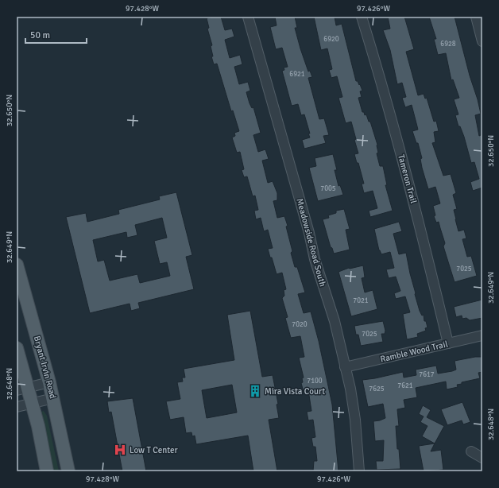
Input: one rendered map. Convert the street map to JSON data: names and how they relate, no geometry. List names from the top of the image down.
{
  "streets": {
    "main road": ["Bryant Irvin Road"],
    "street": ["Tameron Trail", "Meadowside Road South", "Ramble Wood Trail"]
  },
  "crossings": [
    ["Tameron Trail", "Ramble Wood Trail"],
    ["Meadowside Road South", "Ramble Wood Trail"]
  ],
  "places": {
    "building": ["Mira Vista Court"],
    "hospital": ["Low T Center"]
  },
  "house_numbers": [
    "6920",
    "6928",
    "6921",
    "7005",
    "7025",
    "7021",
    "7020",
    "7025",
    "7617",
    "7100",
    "7621",
    "7625"
  ],
  "scale_bar": "50 m",
  "coordinates": [
    "97.428°W",
    "97.426°W",
    "32.650°N",
    "32.649°N",
    "32.648°N"
  ]
}
